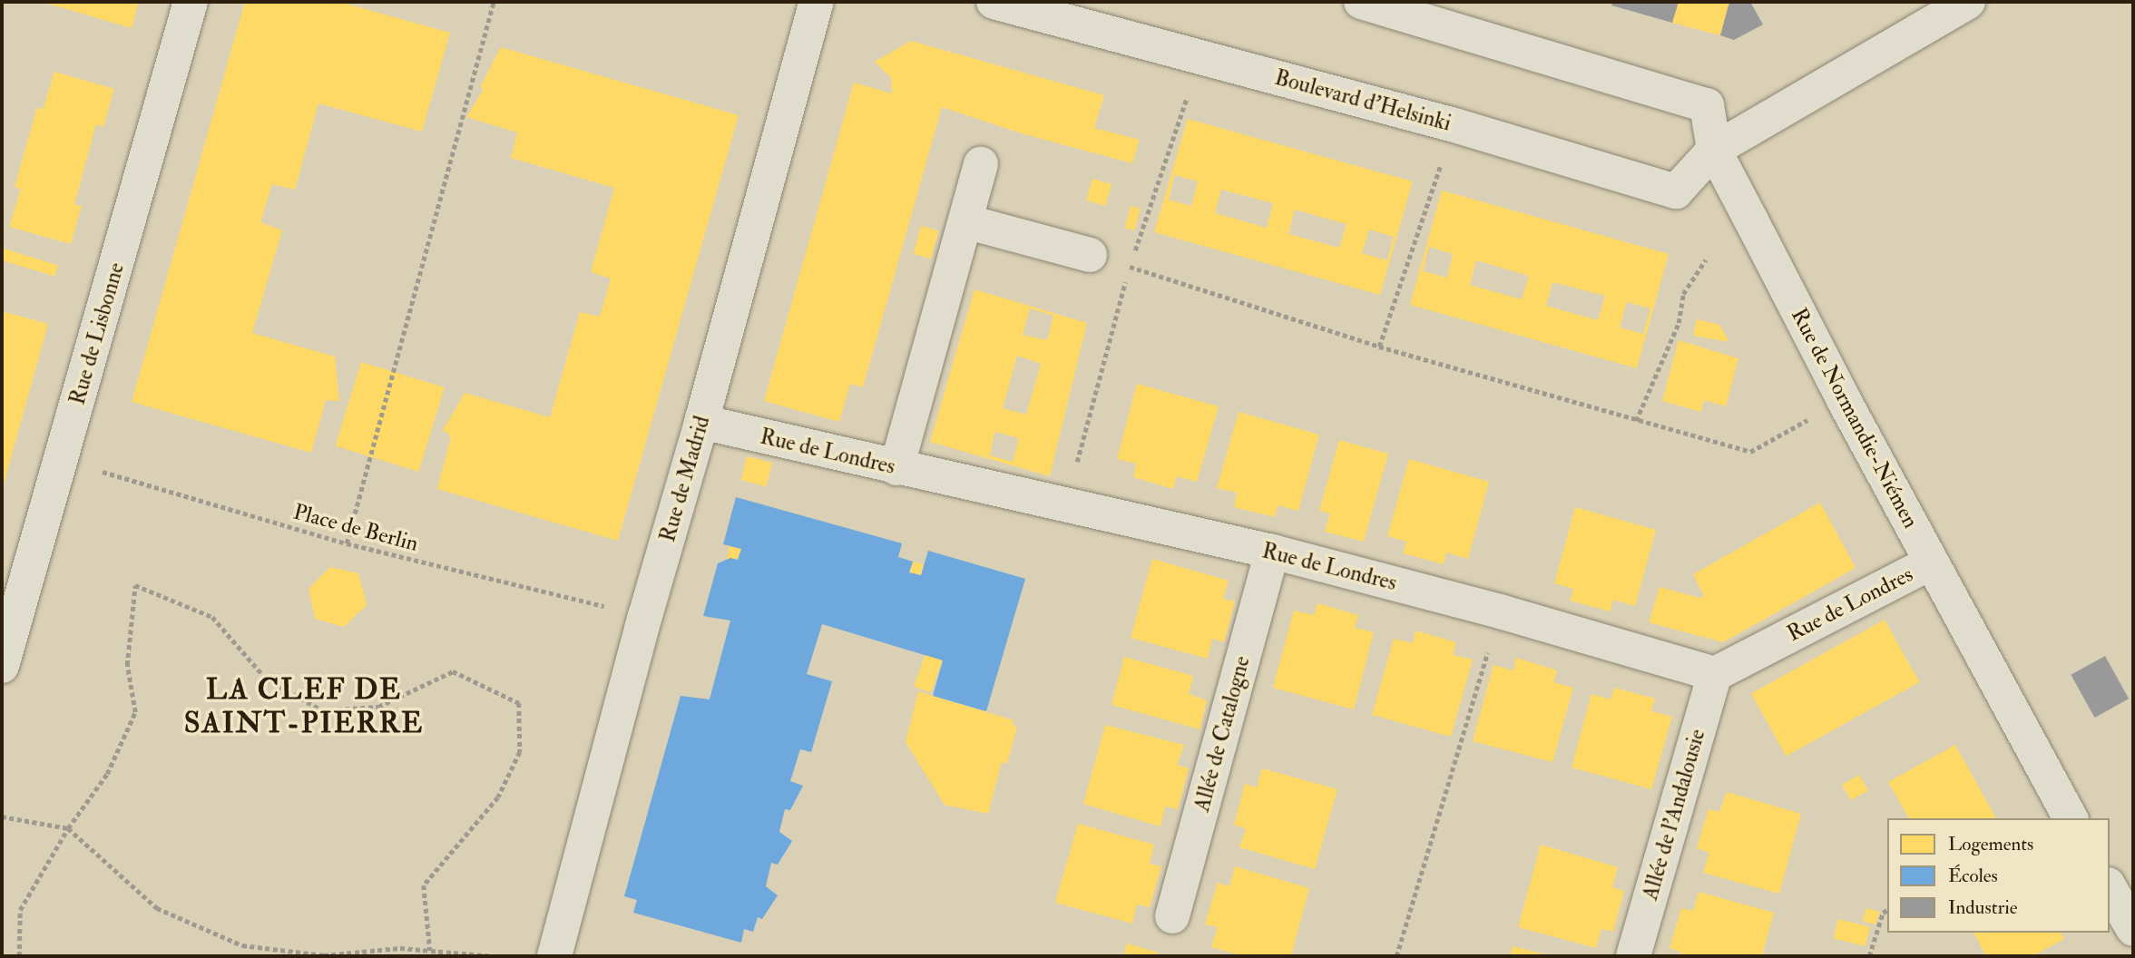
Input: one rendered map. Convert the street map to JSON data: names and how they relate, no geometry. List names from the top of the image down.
{
  "streets": {
    "street": [
      "Boulevard d'Helsinki",
      "Rue de Lisbonne",
      "Rue de Normandie-Niémen",
      "Rue de Londres",
      "Rue de Madrid",
      "Allée de Catalogne",
      "Allée de l'Andalousie"
    ],
    "path": ["Place de Berlin"]
  },
  "crossings": [
    ["Boulevard d'Helsinki", "Rue de Normandie-Niémen"],
    ["Rue de Lisbonne", "Place de Berlin"],
    ["Rue de Normandie-Niémen", "Rue de Londres"],
    ["Rue de Londres", "Rue de Madrid"],
    ["Rue de Londres", "Allée de Catalogne"],
    ["Rue de Londres", "Allée de l'Andalousie"],
    ["Rue de Madrid", "Place de Berlin"]
  ],
  "districts": ["LA CLEF DE SAINT-PIERRE"],
  "legend": ["Logements", "Écoles", "Industrie"]
}
